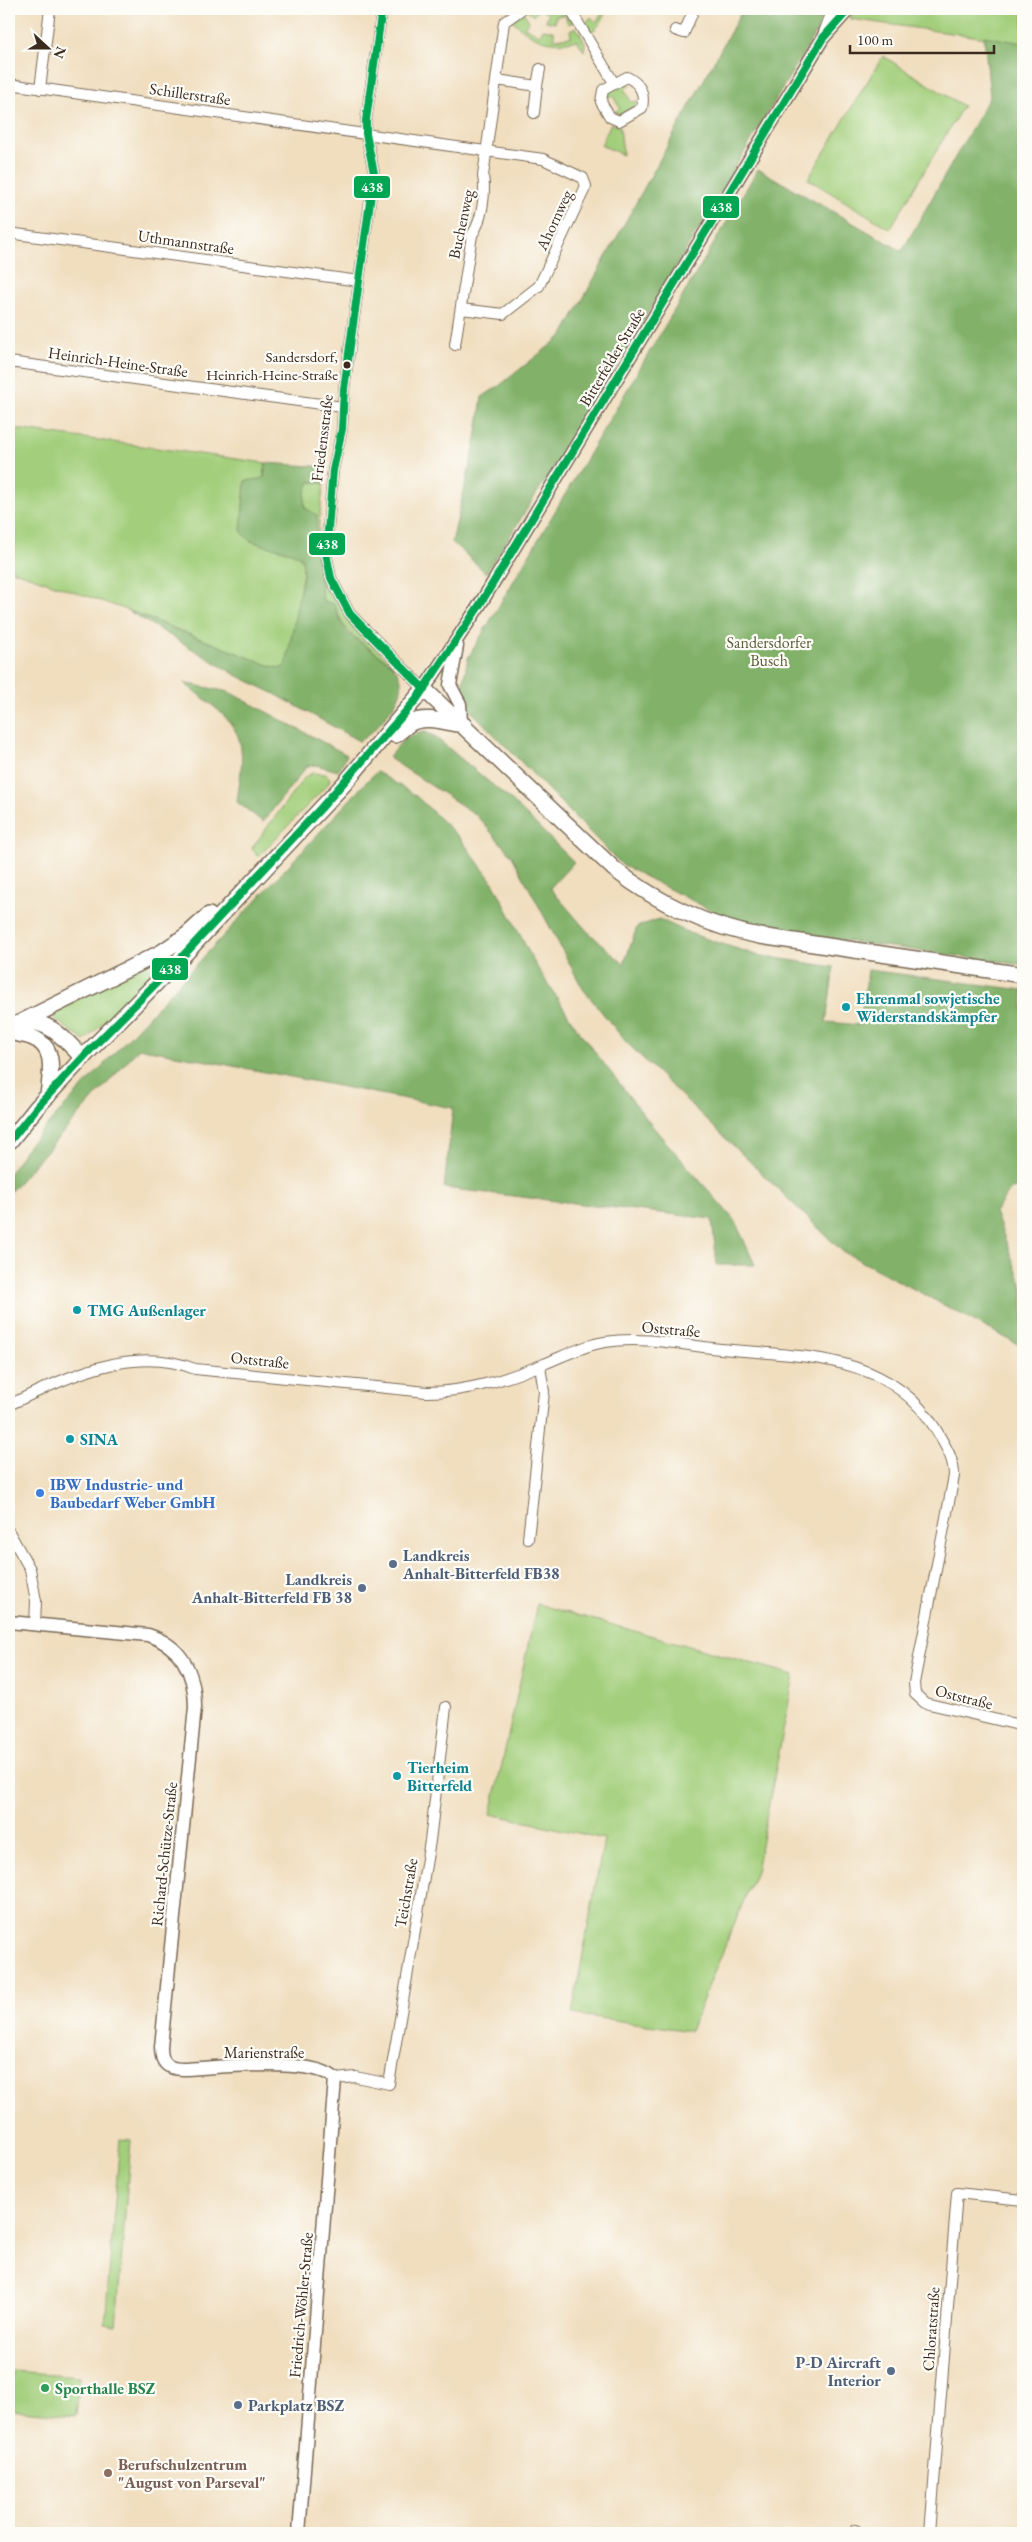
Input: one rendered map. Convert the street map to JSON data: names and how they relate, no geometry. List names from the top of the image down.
{
  "streets": {
    "street": [
      "Schillerstraße",
      "Ahornweg",
      "Buchenweg",
      "Uthmannstraße",
      "Bitterfelder Straße",
      "Heinrich-Heine-Straße",
      "Friedensstraße",
      "Oststraße",
      "Richard-Schütze-Straße",
      "Teichstraße",
      "Marienstraße",
      "Friedrich-Wöhler-Straße",
      "Chloratstraße"
    ]
  },
  "crossings": [
    ["Schillerstraße", "Ahornweg"],
    ["Schillerstraße", "Buchenweg"],
    ["Schillerstraße", "Friedensstraße"],
    ["Ahornweg", "Buchenweg"],
    ["Uthmannstraße", "Friedensstraße"],
    ["Bitterfelder Straße", "Friedensstraße"],
    ["Heinrich-Heine-Straße", "Friedensstraße"],
    ["Richard-Schütze-Straße", "Marienstraße"],
    ["Teichstraße", "Marienstraße"],
    ["Marienstraße", "Friedrich-Wöhler-Straße"]
  ],
  "parks": ["Sandersdorfer Busch"],
  "places": [
    "Sandersdorf, Heinrich-Heine-Straße",
    "Ehrenmal sowjetische Widerstandskämpfer",
    "TMG Außenlager",
    "SINA",
    "IBW Industrie- und Baubedarf Weber GmbH",
    "Landkreis Anhalt-Bitterfeld FB38",
    "Landkreis Anhalt-Bitterfeld FB 38",
    "Tierheim Bitterfeld",
    "P-D Aircraft Interior",
    "Sporthalle BSZ",
    "Parkplatz BSZ",
    "Berufschulzentrum \"August von Parseval\""
  ],
  "lines": ["transit line 438"],
  "scale_bar": "100 m",
  "north": "right"
}
